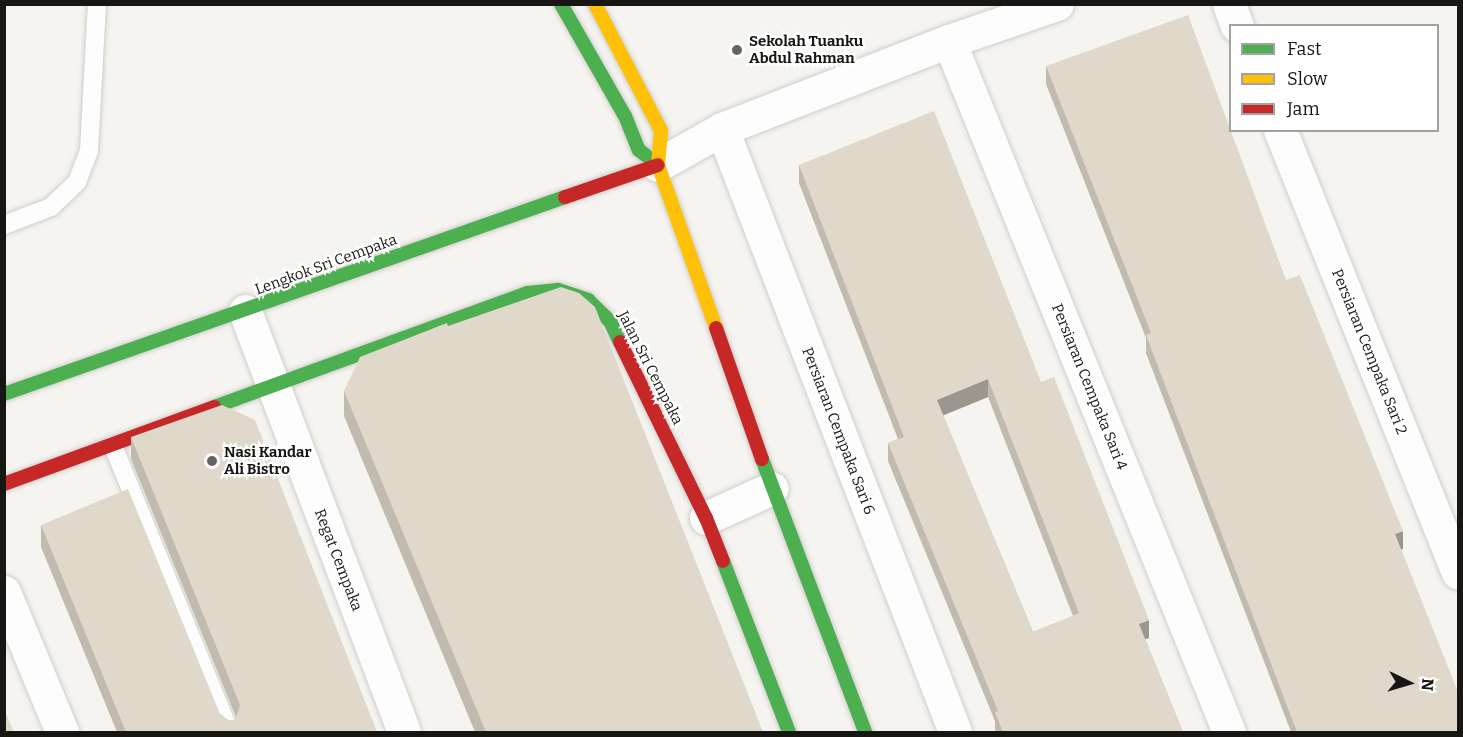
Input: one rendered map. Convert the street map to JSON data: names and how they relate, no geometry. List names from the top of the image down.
{
  "streets": {
    "street": [
      "Lengkok Sri Cempaka",
      "Persiaran Cempaka Sari 2",
      "Jalan Sri Cempaka",
      "Persiaran Cempaka Sari 4",
      "Persiaran Cempaka Sari 6",
      "Regat Cempaka"
    ]
  },
  "crossings": [
    ["Lengkok Sri Cempaka", "Regat Cempaka"],
    ["Jalan Sri Cempaka", "Regat Cempaka"]
  ],
  "places": ["Sekolah Tuanku Abdul Rahman", "Nasi Kandar Ali Bistro"],
  "legend": ["Fast", "Slow", "Jam"],
  "north": "right"
}
